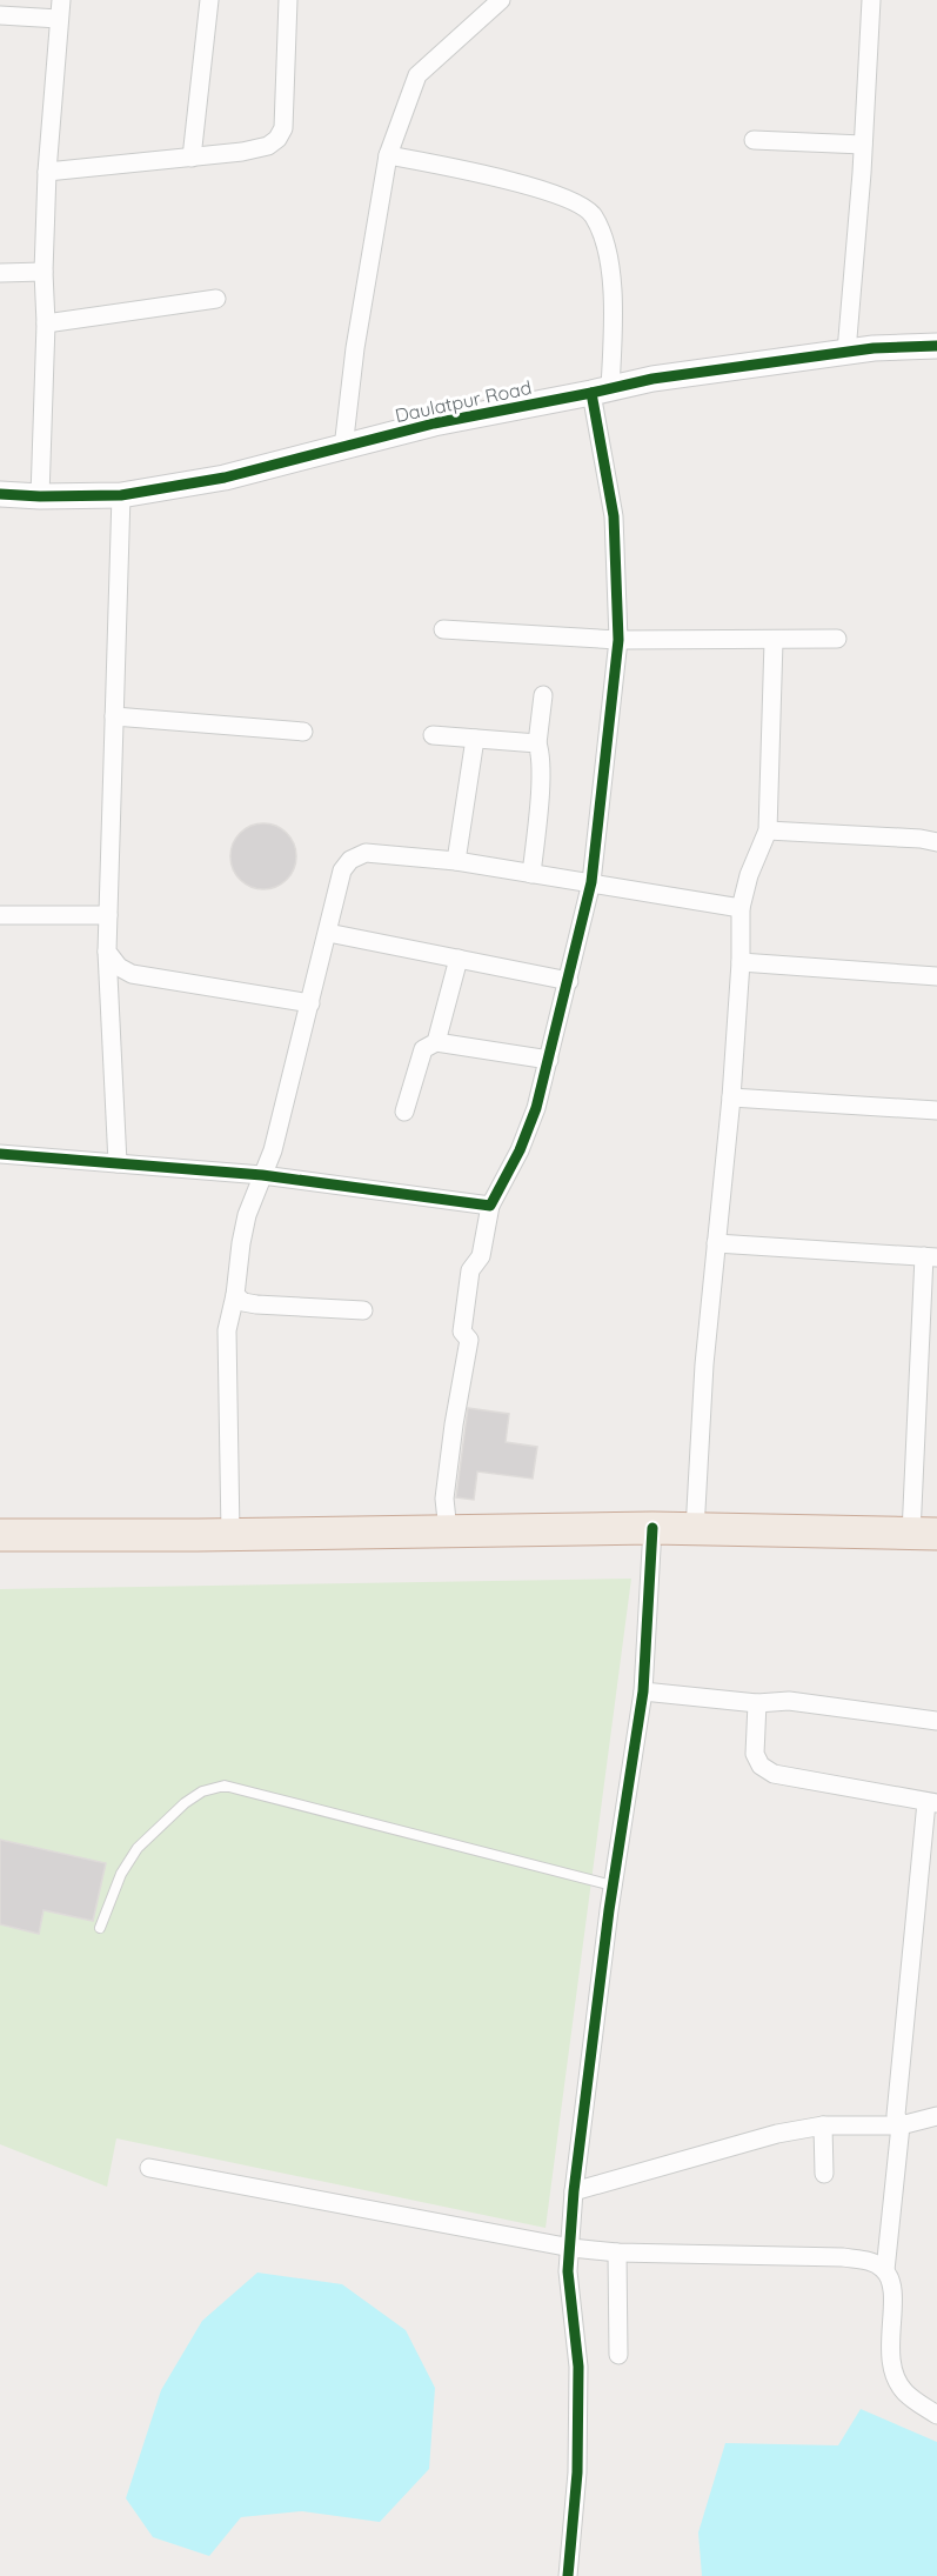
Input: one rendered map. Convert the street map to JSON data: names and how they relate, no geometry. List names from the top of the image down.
{
  "streets": {
    "street": ["Daulatpur Road"]
  }
}
